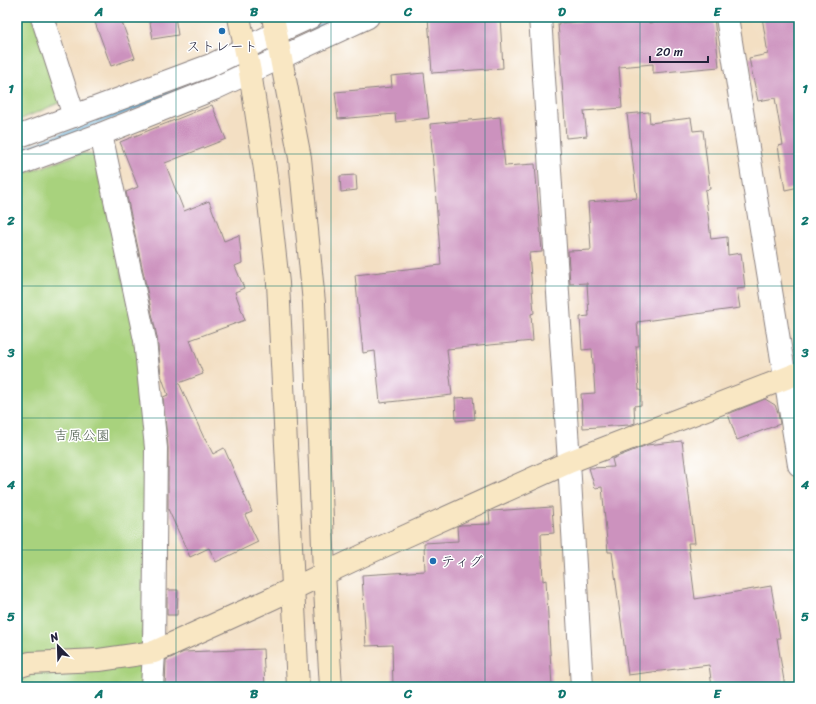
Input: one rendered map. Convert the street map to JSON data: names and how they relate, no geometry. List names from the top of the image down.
{
  "parks": ["吉原公園"],
  "places": ["ストレート", "ティグ"],
  "scale_bar": "20 m",
  "north": "top left",
  "grid": {
    "columns": [
      "A",
      "B",
      "C",
      "D",
      "E"
    ],
    "rows": [
      "1",
      "2",
      "3",
      "4",
      "5"
    ]
  }
}
